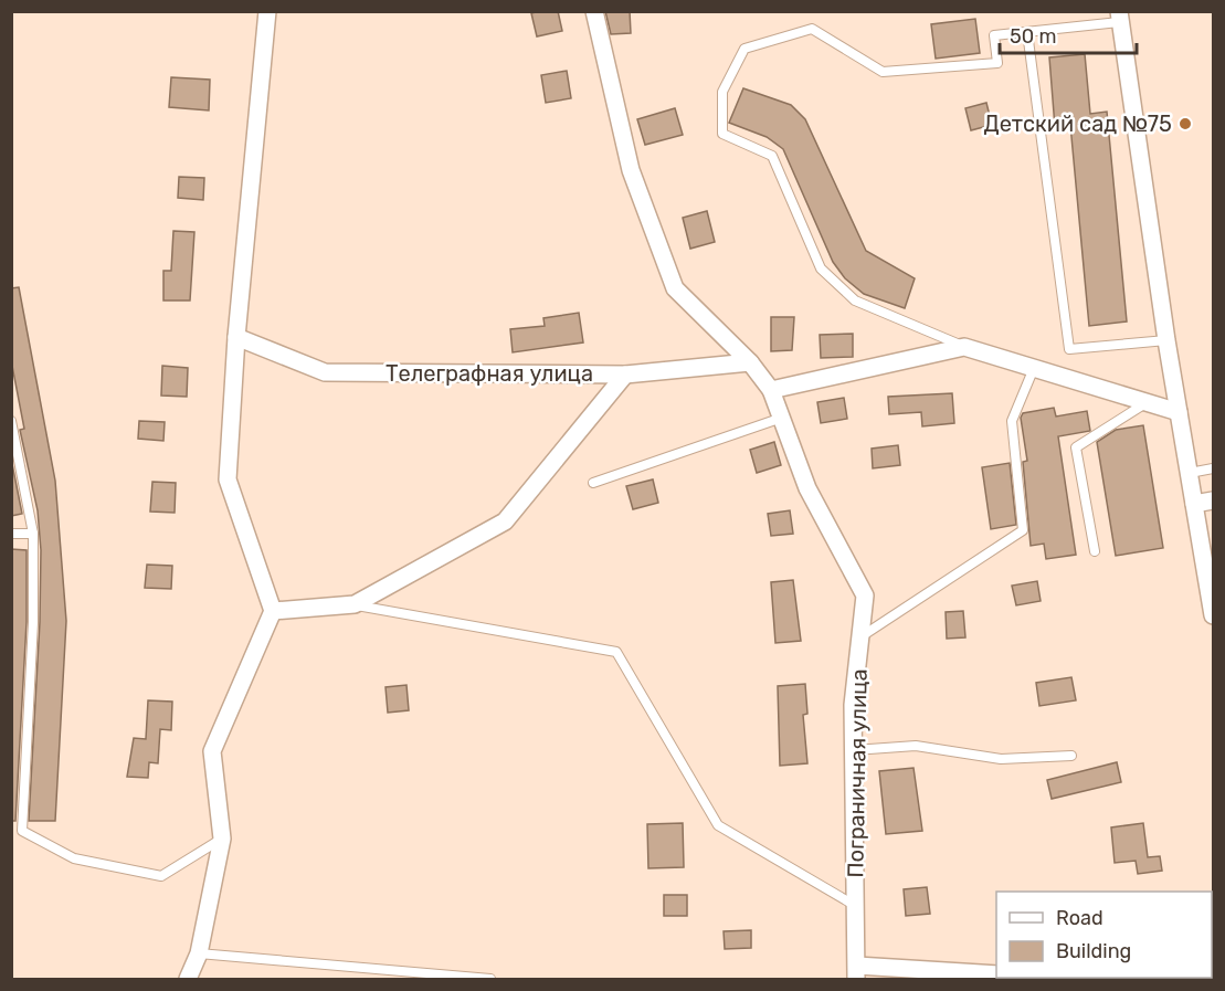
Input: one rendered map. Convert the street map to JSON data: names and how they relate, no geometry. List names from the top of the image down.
{
  "streets": {
    "street": ["Телеграфная улица", "Пограничная улица"]
  },
  "crossings": [
    ["Телеграфная улица", "Пограничная улица"]
  ],
  "places": ["Детский сад №75"],
  "legend": ["Road", "Building"],
  "scale_bar": "50 m"
}
